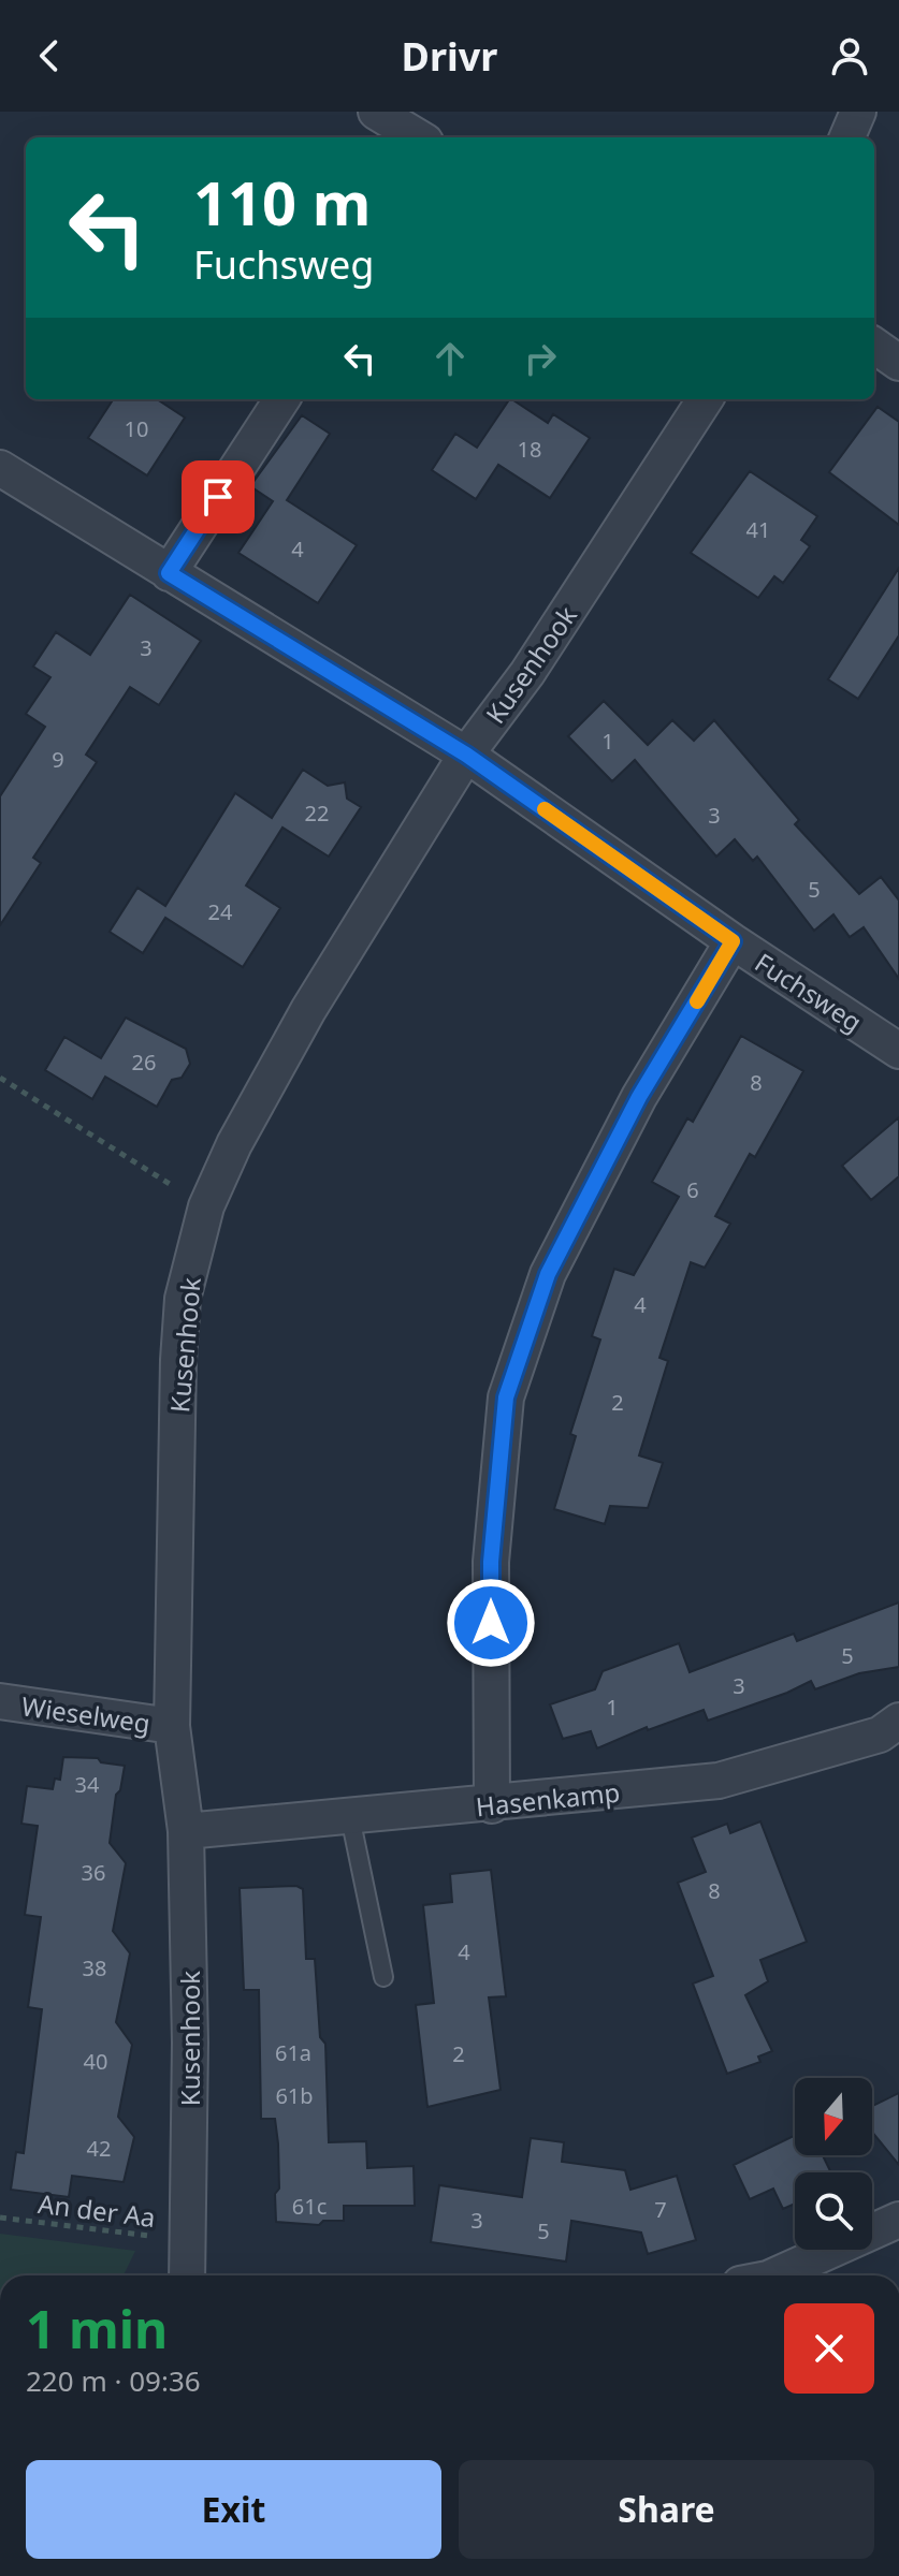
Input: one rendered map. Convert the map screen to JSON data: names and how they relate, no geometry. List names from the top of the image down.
{
  "streets": {
    "street": [
      "Kusenhook",
      "Fuchsweg",
      "Wieselweg",
      "Hasenkamp"
    ],
    "path": ["An der Aa"]
  },
  "crossings": [
    ["Kusenhook", "Fuchsweg"],
    ["Kusenhook", "Wieselweg"],
    ["Kusenhook", "Hasenkamp"],
    ["Kusenhook", "An der Aa"]
  ],
  "house_numbers": [
    "10",
    "18",
    "41",
    "4",
    "3",
    "1",
    "9",
    "22",
    "3",
    "5",
    "24",
    "26",
    "8",
    "6",
    "4",
    "2",
    "5",
    "3",
    "1",
    "34",
    "36",
    "8",
    "4",
    "38",
    "61a",
    "2",
    "40",
    "61b",
    "42",
    "61c",
    "7",
    "3",
    "5"
  ],
  "north": "bottom",
  "page": {
    "header": "Drivr",
    "turn": ["110 m", "Fuchsweg"],
    "heading": ["1 min", "220 m · 09:36"],
    "buttons": ["Exit", "Share"]
  }
}
